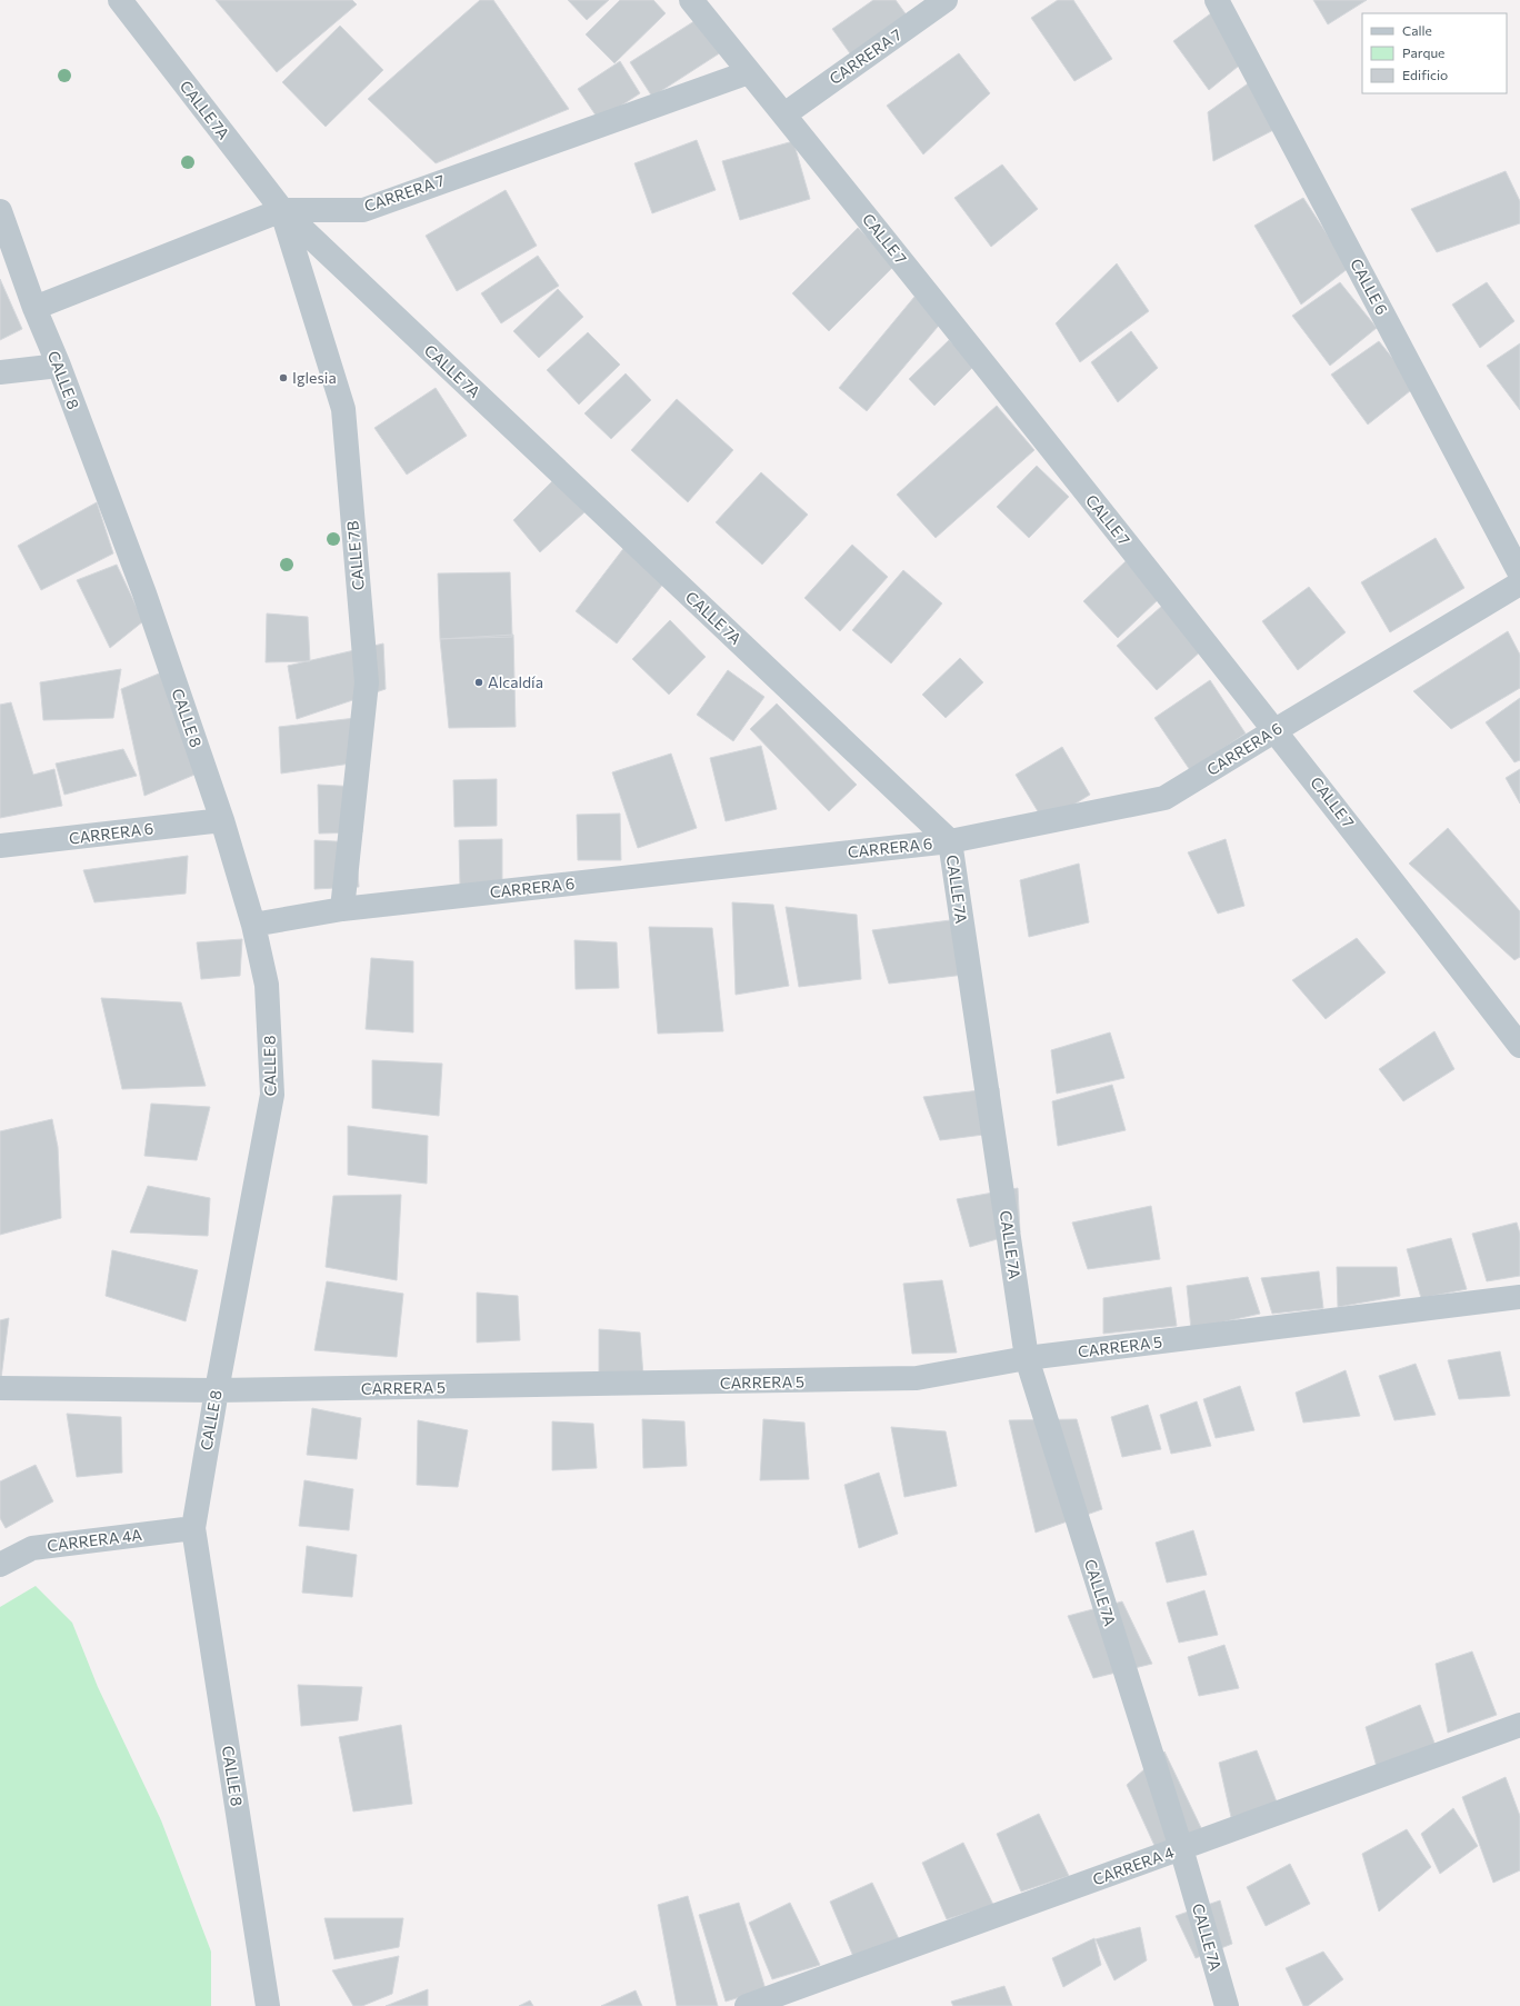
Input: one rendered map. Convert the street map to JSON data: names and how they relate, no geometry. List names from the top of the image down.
{
  "streets": {
    "street": [
      "CARRERA 7",
      "CALLE 7A",
      "CALLE 7",
      "CALLE 6",
      "CALLE 8",
      "CALLE 7B",
      "CARRERA 6",
      "CARRERA 5",
      "CARRERA 4A",
      "CARRERA 4"
    ]
  },
  "crossings": [
    ["CARRERA 7", "CALLE 7A"],
    ["CARRERA 7", "CALLE 7"],
    ["CARRERA 7", "CALLE 8"],
    ["CARRERA 7", "CALLE 7B"],
    ["CALLE 7A", "CALLE 7B"],
    ["CALLE 7A", "CARRERA 6"],
    ["CALLE 7A", "CARRERA 5"],
    ["CALLE 7A", "CARRERA 4"],
    ["CALLE 7", "CARRERA 6"],
    ["CALLE 8", "CARRERA 6"],
    ["CALLE 8", "CARRERA 5"],
    ["CALLE 8", "CARRERA 4A"],
    ["CALLE 7B", "CARRERA 6"]
  ],
  "places": ["Iglesia", "Alcaldía"],
  "legend": ["Calle", "Parque", "Edificio"]
}
